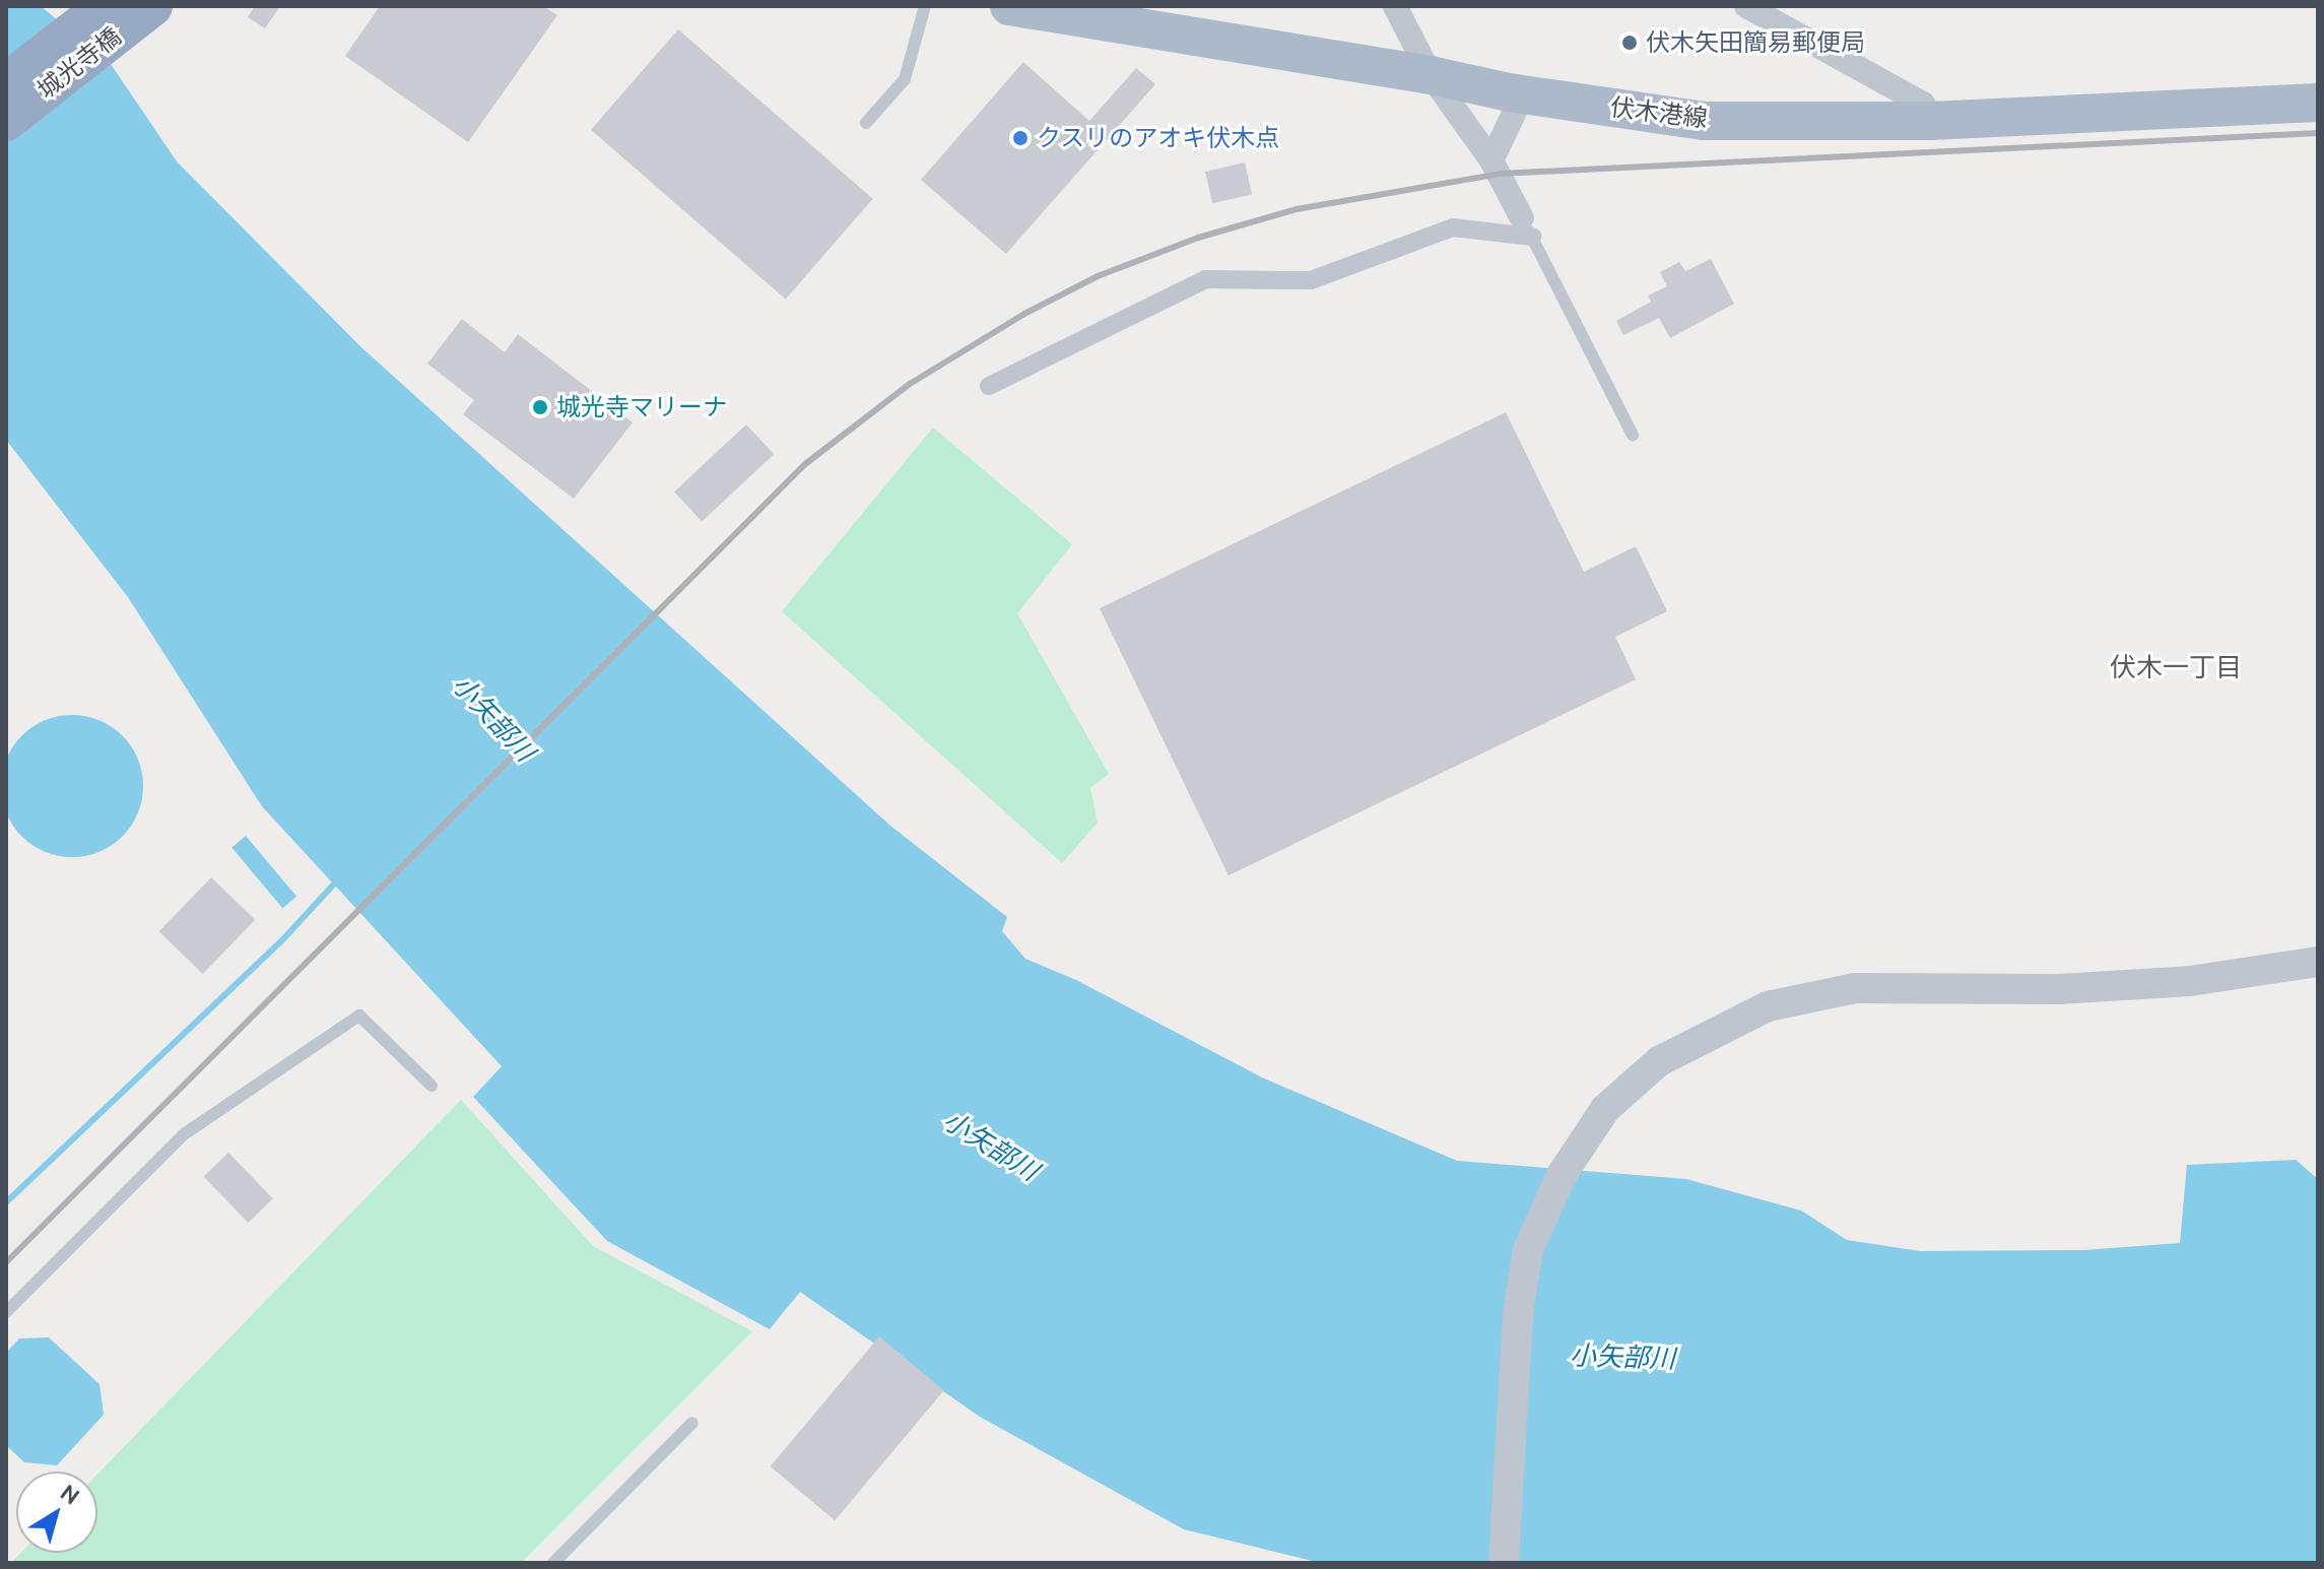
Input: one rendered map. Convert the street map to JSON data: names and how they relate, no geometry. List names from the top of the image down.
{
  "streets": {
    "highway": ["城光寺橋"],
    "main road": ["伏木港線"]
  },
  "districts": ["伏木一丁目"],
  "water": ["小矢部川"],
  "places": ["伏木矢田簡易郵便局", "クスリのアオキ伏木点", "城光寺マリーナ"],
  "north": "top right"
}
